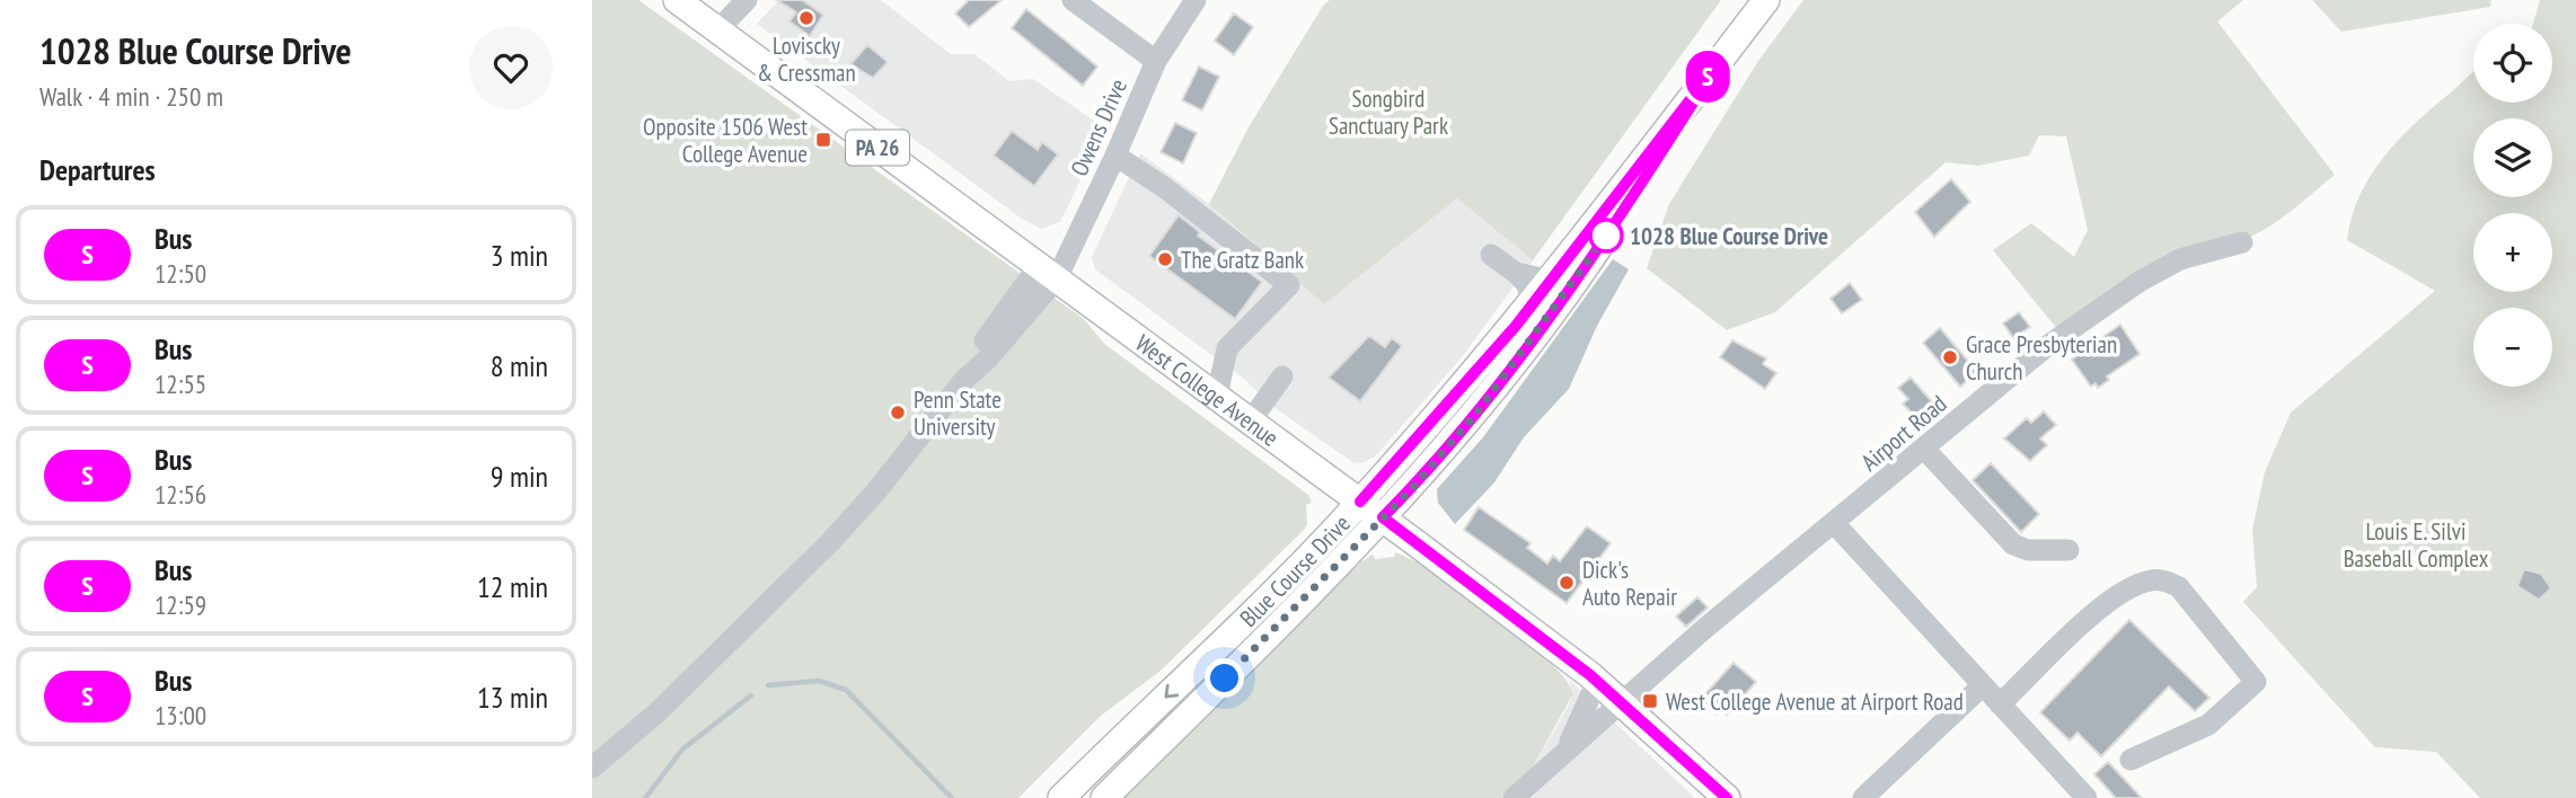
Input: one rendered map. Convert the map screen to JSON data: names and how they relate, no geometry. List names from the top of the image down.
{
  "streets": {
    "main road": ["PA 26", "West College Avenue", "Blue Course Drive"],
    "street": ["Owens Drive", "Airport Road"]
  },
  "crossings": [
    ["Owens Drive", "West College Avenue"],
    ["West College Avenue", "Airport Road"],
    ["West College Avenue", "Blue Course Drive"]
  ],
  "parks": ["Songbird Sanctuary Park", "Louis E. Silvi Baseball Complex"],
  "places": {
    "other": [
      "Loviscky & Cressman",
      "1028 Blue Course Drive",
      "The Gratz Bank",
      "Grace Presbyterian Church",
      "Penn State University",
      "Dick's Auto Repair"
    ],
    "transit": ["Opposite 1506 West College Avenue", "West College Avenue at Airport Road"]
  },
  "lines": ["bus line S"],
  "page": {
    "heading": [
      ["1028 Blue Course Drive", "Walk · 4 min · 250 m"],
      "Departures"
    ],
    "on_map": "S",
    "map_buttons": ["+", "−"],
    "list": [
      {
        "mark": "S",
        "name": "Bus",
        "note": "12:50",
        "value": "3 min"
      },
      {
        "mark": "S",
        "name": "Bus",
        "note": "12:55",
        "value": "8 min"
      },
      {
        "mark": "S",
        "name": "Bus",
        "note": "12:56",
        "value": "9 min"
      },
      {
        "mark": "S",
        "name": "Bus",
        "note": "12:59",
        "value": "12 min"
      },
      {
        "mark": "S",
        "name": "Bus",
        "note": "13:00",
        "value": "13 min"
      }
    ]
  }
}
